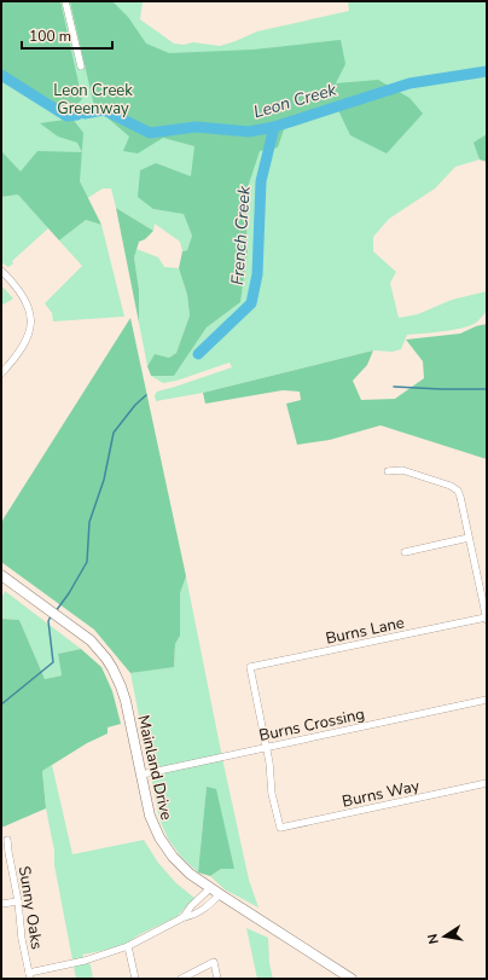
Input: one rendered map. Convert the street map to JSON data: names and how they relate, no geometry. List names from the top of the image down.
{
  "streets": {
    "main road": ["Mainland Drive"],
    "street": [
      "Burns Lane",
      "Burns Crossing",
      "Burns Way",
      "Sunny Oaks"
    ]
  },
  "crossings": [
    ["Burns Lane", "Burns Crossing"],
    ["Burns Lane", "Burns Way"],
    ["Burns Crossing", "Mainland Drive"],
    ["Burns Crossing", "Burns Way"]
  ],
  "water": ["Leon Creek", "French Creek"],
  "parks": ["Leon Creek Greenway"],
  "scale_bar": "100 m",
  "north": "left"
}
